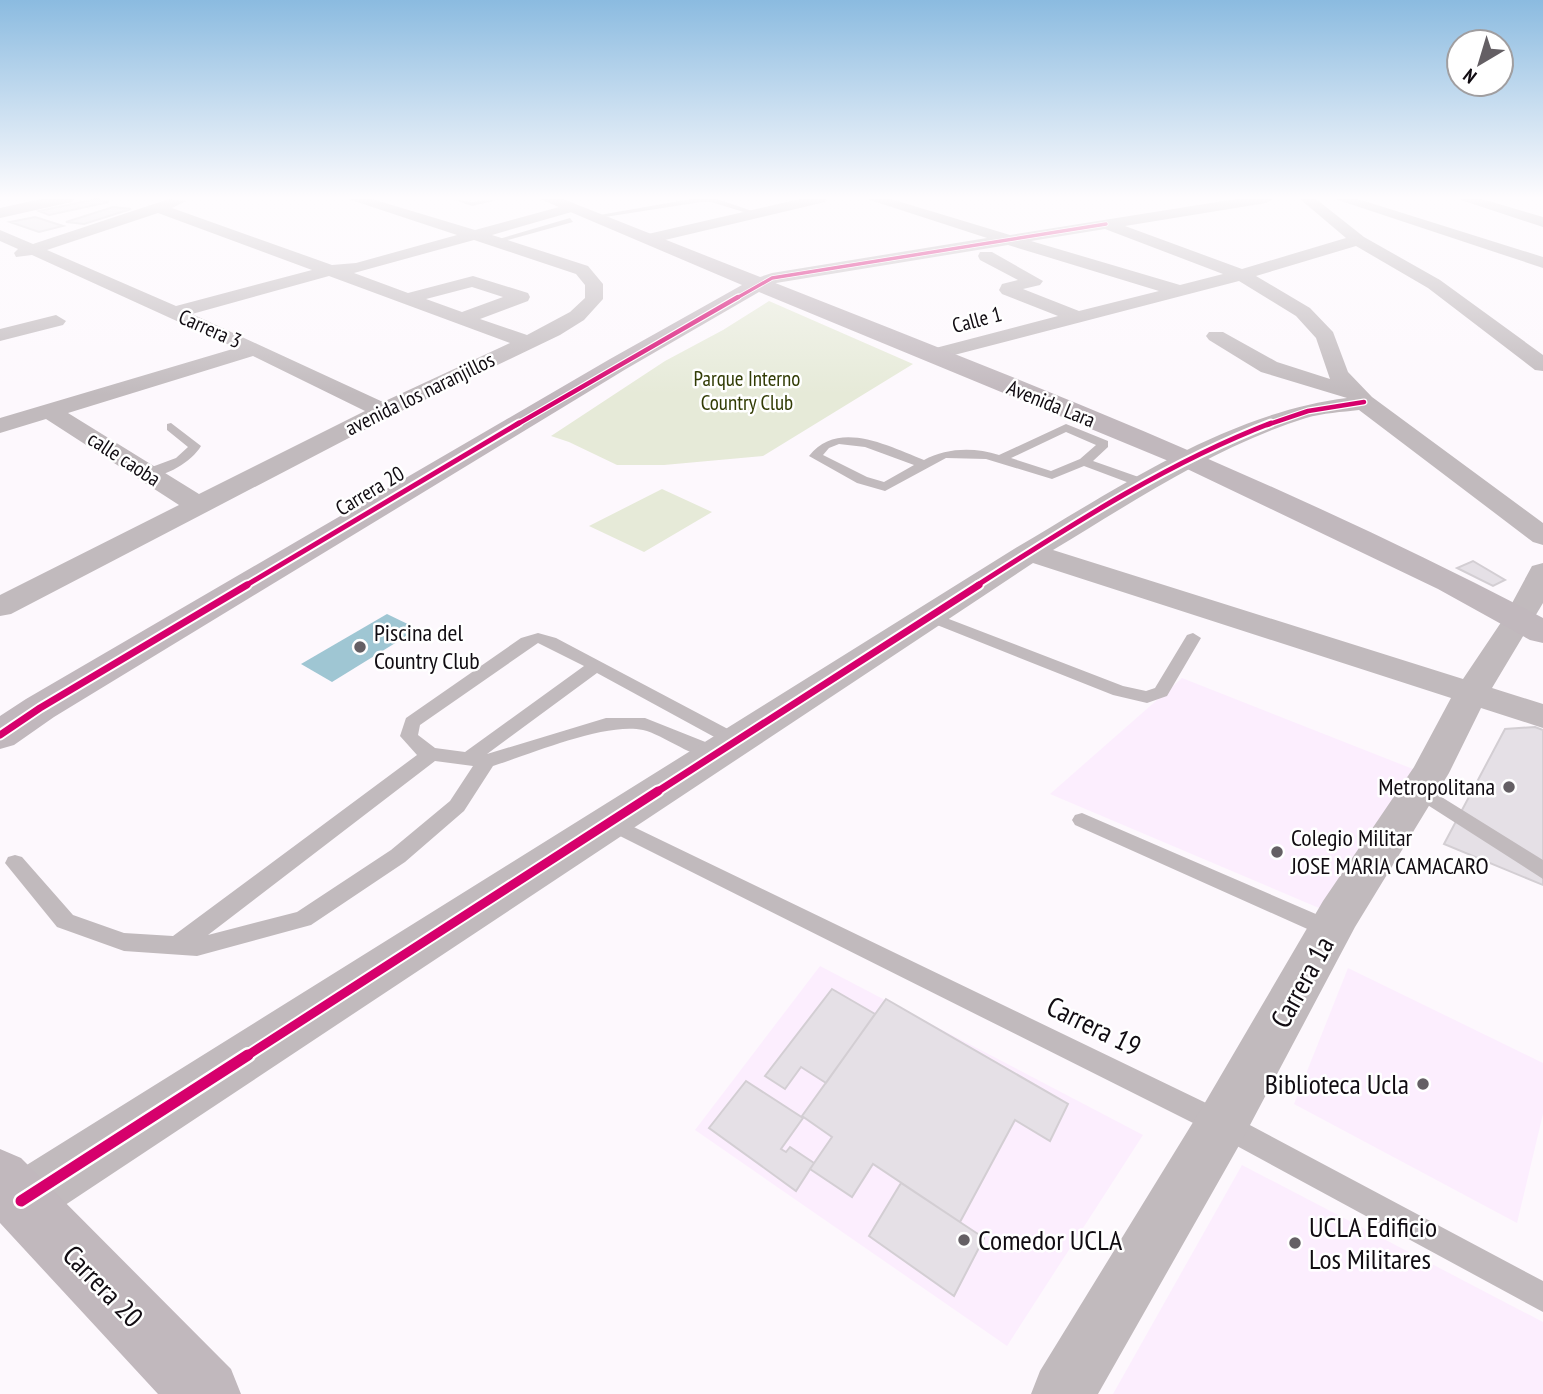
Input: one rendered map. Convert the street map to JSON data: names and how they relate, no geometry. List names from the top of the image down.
{
  "streets": {
    "street": [
      "Calle 1",
      "Carrera 3",
      "avenida los naranjillos",
      "Avenida Lara",
      "calle caoba",
      "Carrera 20",
      "Carrera 1a"
    ],
    "lane": ["Carrera 19"]
  },
  "crossings": [
    ["Calle 1", "Avenida Lara"],
    ["Carrera 3", "avenida los naranjillos"],
    ["avenida los naranjillos", "calle caoba"],
    ["Avenida Lara", "Carrera 20"],
    ["Avenida Lara", "Carrera 1a"],
    ["Carrera 1a", "Carrera 19"]
  ],
  "parks": ["Parque Interno Country Club"],
  "places": [
    "Piscina del Country Club",
    "Metropolitana",
    "Colegio Militar JOSE MARIA CAMACARO",
    "Biblioteca Ucla",
    "Comedor UCLA",
    "UCLA Edificio Los Militares"
  ],
  "north": "bottom left"
}
